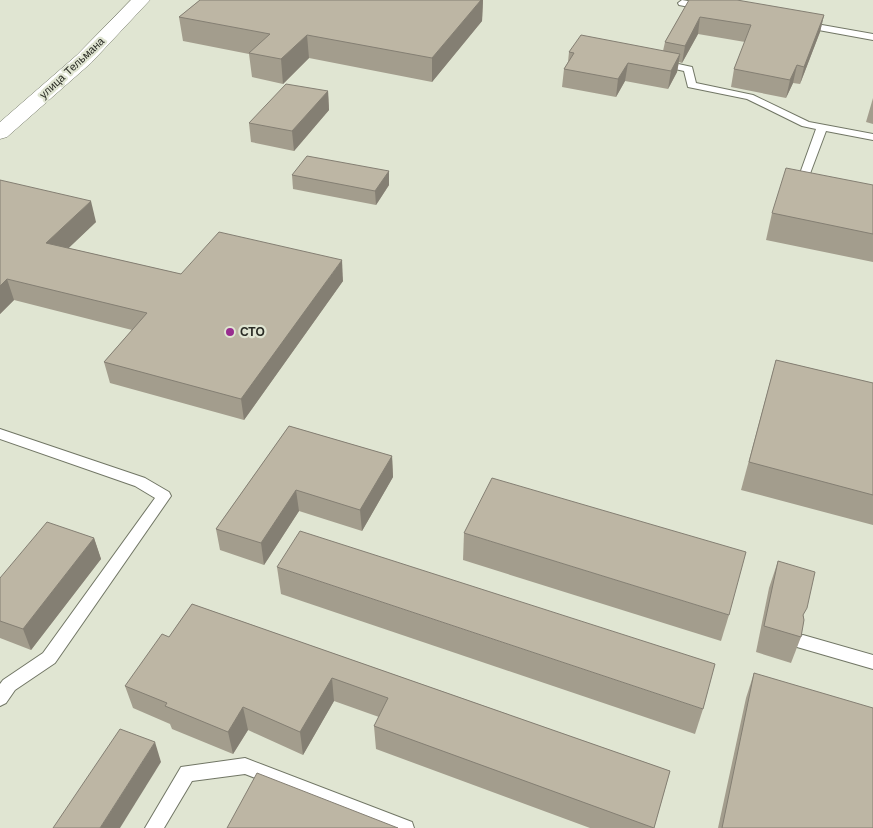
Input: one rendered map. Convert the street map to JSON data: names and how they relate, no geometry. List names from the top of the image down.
{
  "streets": {
    "street": ["улица Тельмана"]
  },
  "places": ["СТО"]
}
